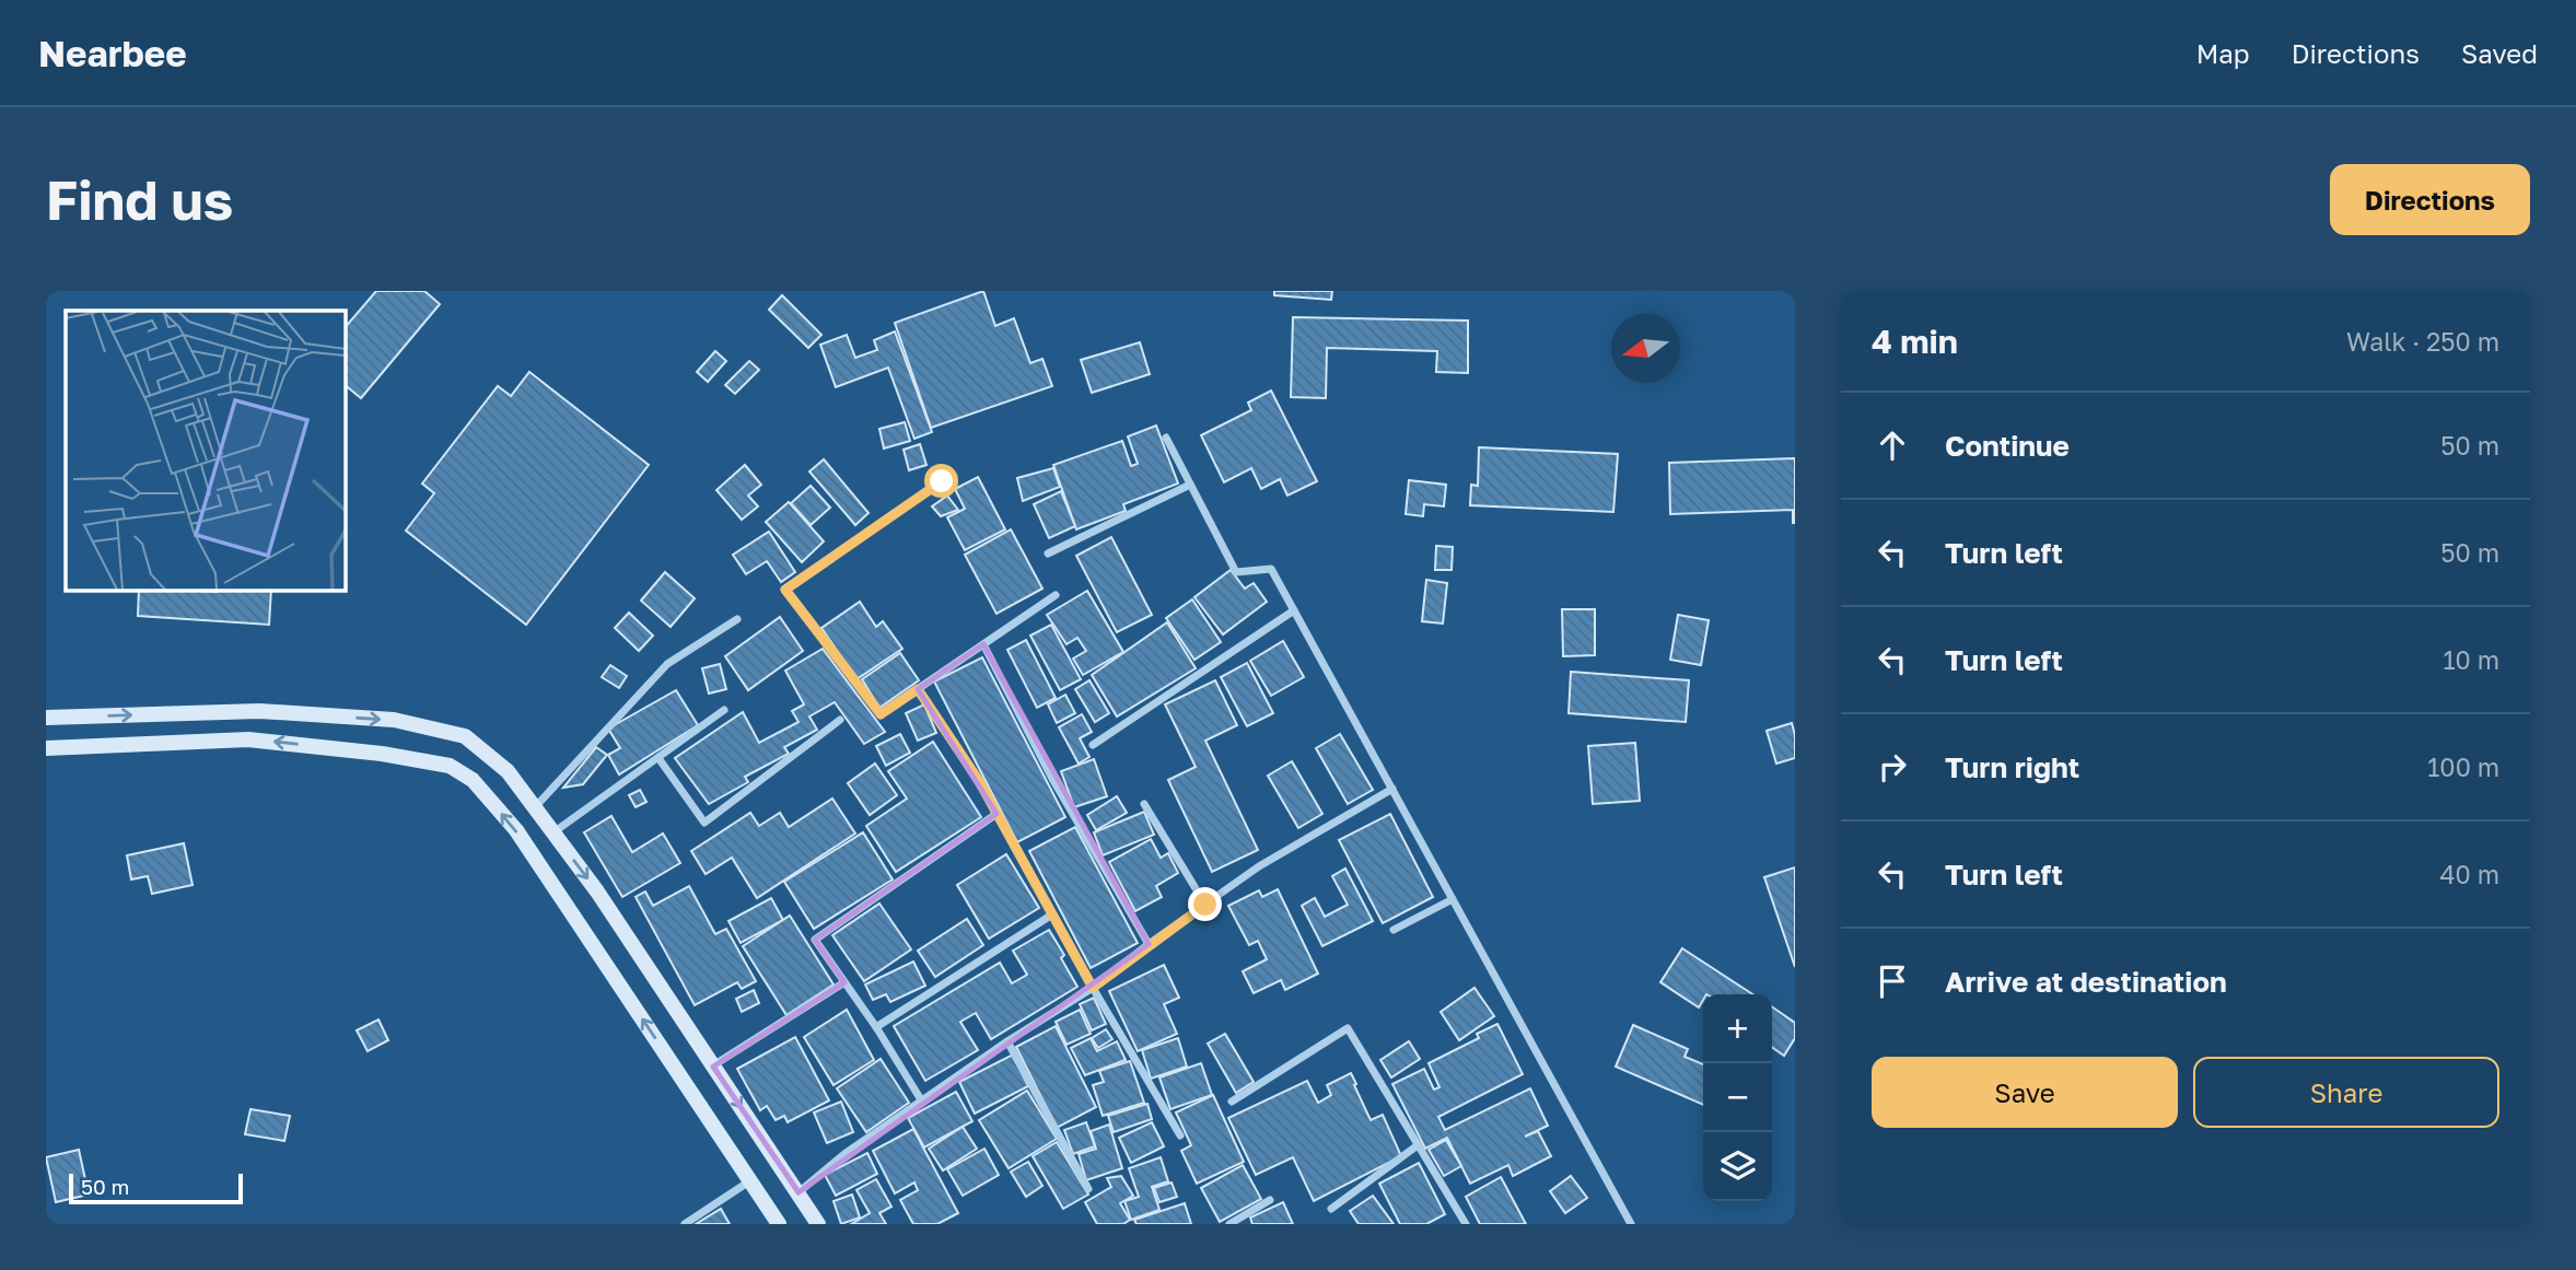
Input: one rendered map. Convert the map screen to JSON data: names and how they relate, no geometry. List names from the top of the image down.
{
  "scale_bar": "50 m",
  "north": "left",
  "page": {
    "header": "Nearbee",
    "nav": ["Map", "Directions", "Saved"],
    "buttons": [
      "Directions",
      ["Save", "Share"]
    ],
    "title": "Find us",
    "heading": ["4 min", "Walk · 250 m"],
    "list": [
      ["Continue", "50 m"],
      ["Turn left", "50 m"],
      ["Turn left", "10 m"],
      ["Turn right", "100 m"],
      ["Turn left", "40 m"],
      "Arrive at destination"
    ],
    "map_buttons": ["+", "−"],
    "scale": "50 m"
  }
}
